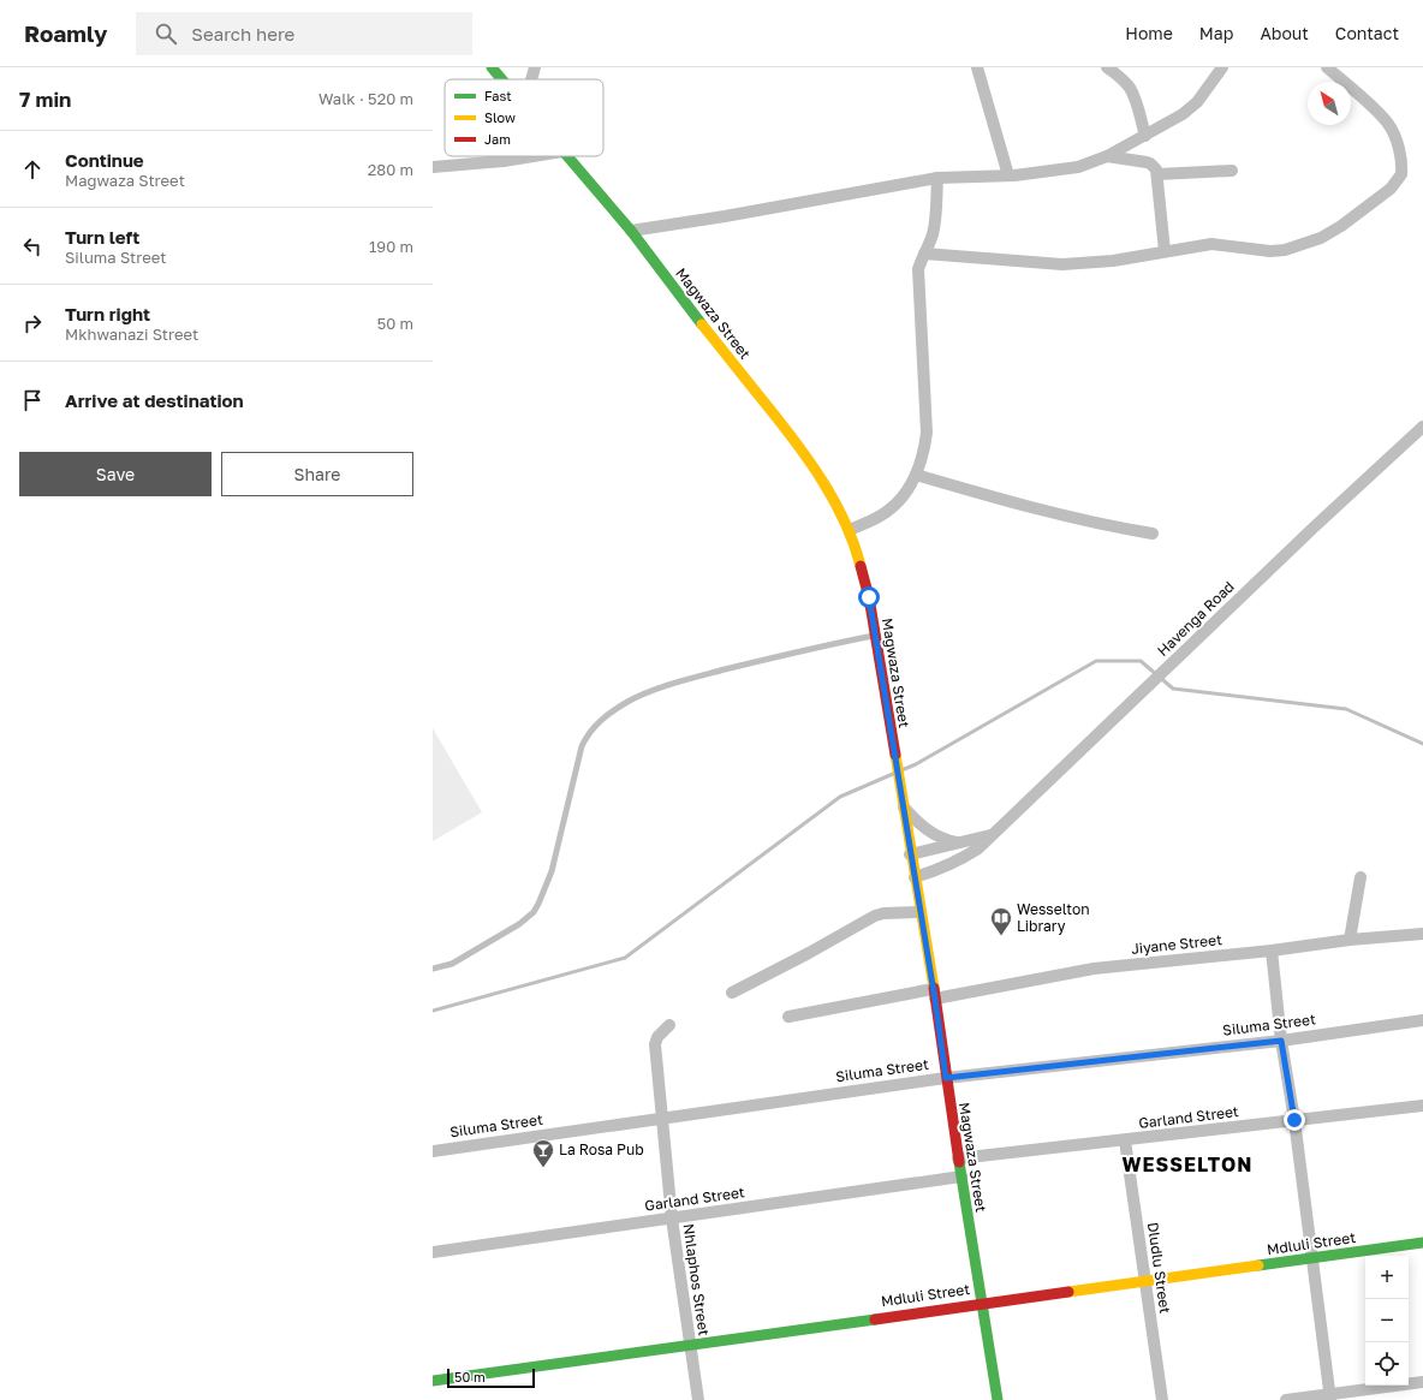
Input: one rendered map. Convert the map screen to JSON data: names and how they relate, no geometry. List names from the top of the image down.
{
  "streets": {
    "street": [
      "Magwaza Street",
      "Havenga Road",
      "Jiyane Street",
      "Siluma Street",
      "Garland Street",
      "Mdluli Street",
      "Dludlu Street",
      "Nhlaphos Street"
    ]
  },
  "crossings": [
    ["Magwaza Street", "Havenga Road"],
    ["Magwaza Street", "Jiyane Street"],
    ["Magwaza Street", "Siluma Street"],
    ["Magwaza Street", "Garland Street"],
    ["Magwaza Street", "Mdluli Street"],
    ["Siluma Street", "Nhlaphos Street"],
    ["Garland Street", "Dludlu Street"],
    ["Garland Street", "Nhlaphos Street"],
    ["Mdluli Street", "Dludlu Street"],
    ["Mdluli Street", "Nhlaphos Street"]
  ],
  "districts": ["WESSELTON"],
  "places": {
    "library": ["Wesselton Library"],
    "bar": ["La Rosa Pub"]
  },
  "legend": ["Fast", "Slow", "Jam"],
  "scale_bar": "50 m",
  "north": "top left",
  "page": {
    "header": "Roamly",
    "search": "Search here",
    "nav": [
      "Home",
      "Map",
      "About",
      "Contact"
    ],
    "heading": ["7 min", "Walk · 520 m"],
    "list": [
      ["Continue", "Magwaza Street", "280 m"],
      ["Turn left", "Siluma Street", "190 m"],
      ["Turn right", "Mkhwanazi Street", "50 m"],
      "Arrive at destination"
    ],
    "buttons": ["Save", "Share"],
    "map_buttons": ["+", "−"],
    "scale": "50 m"
  }
}
